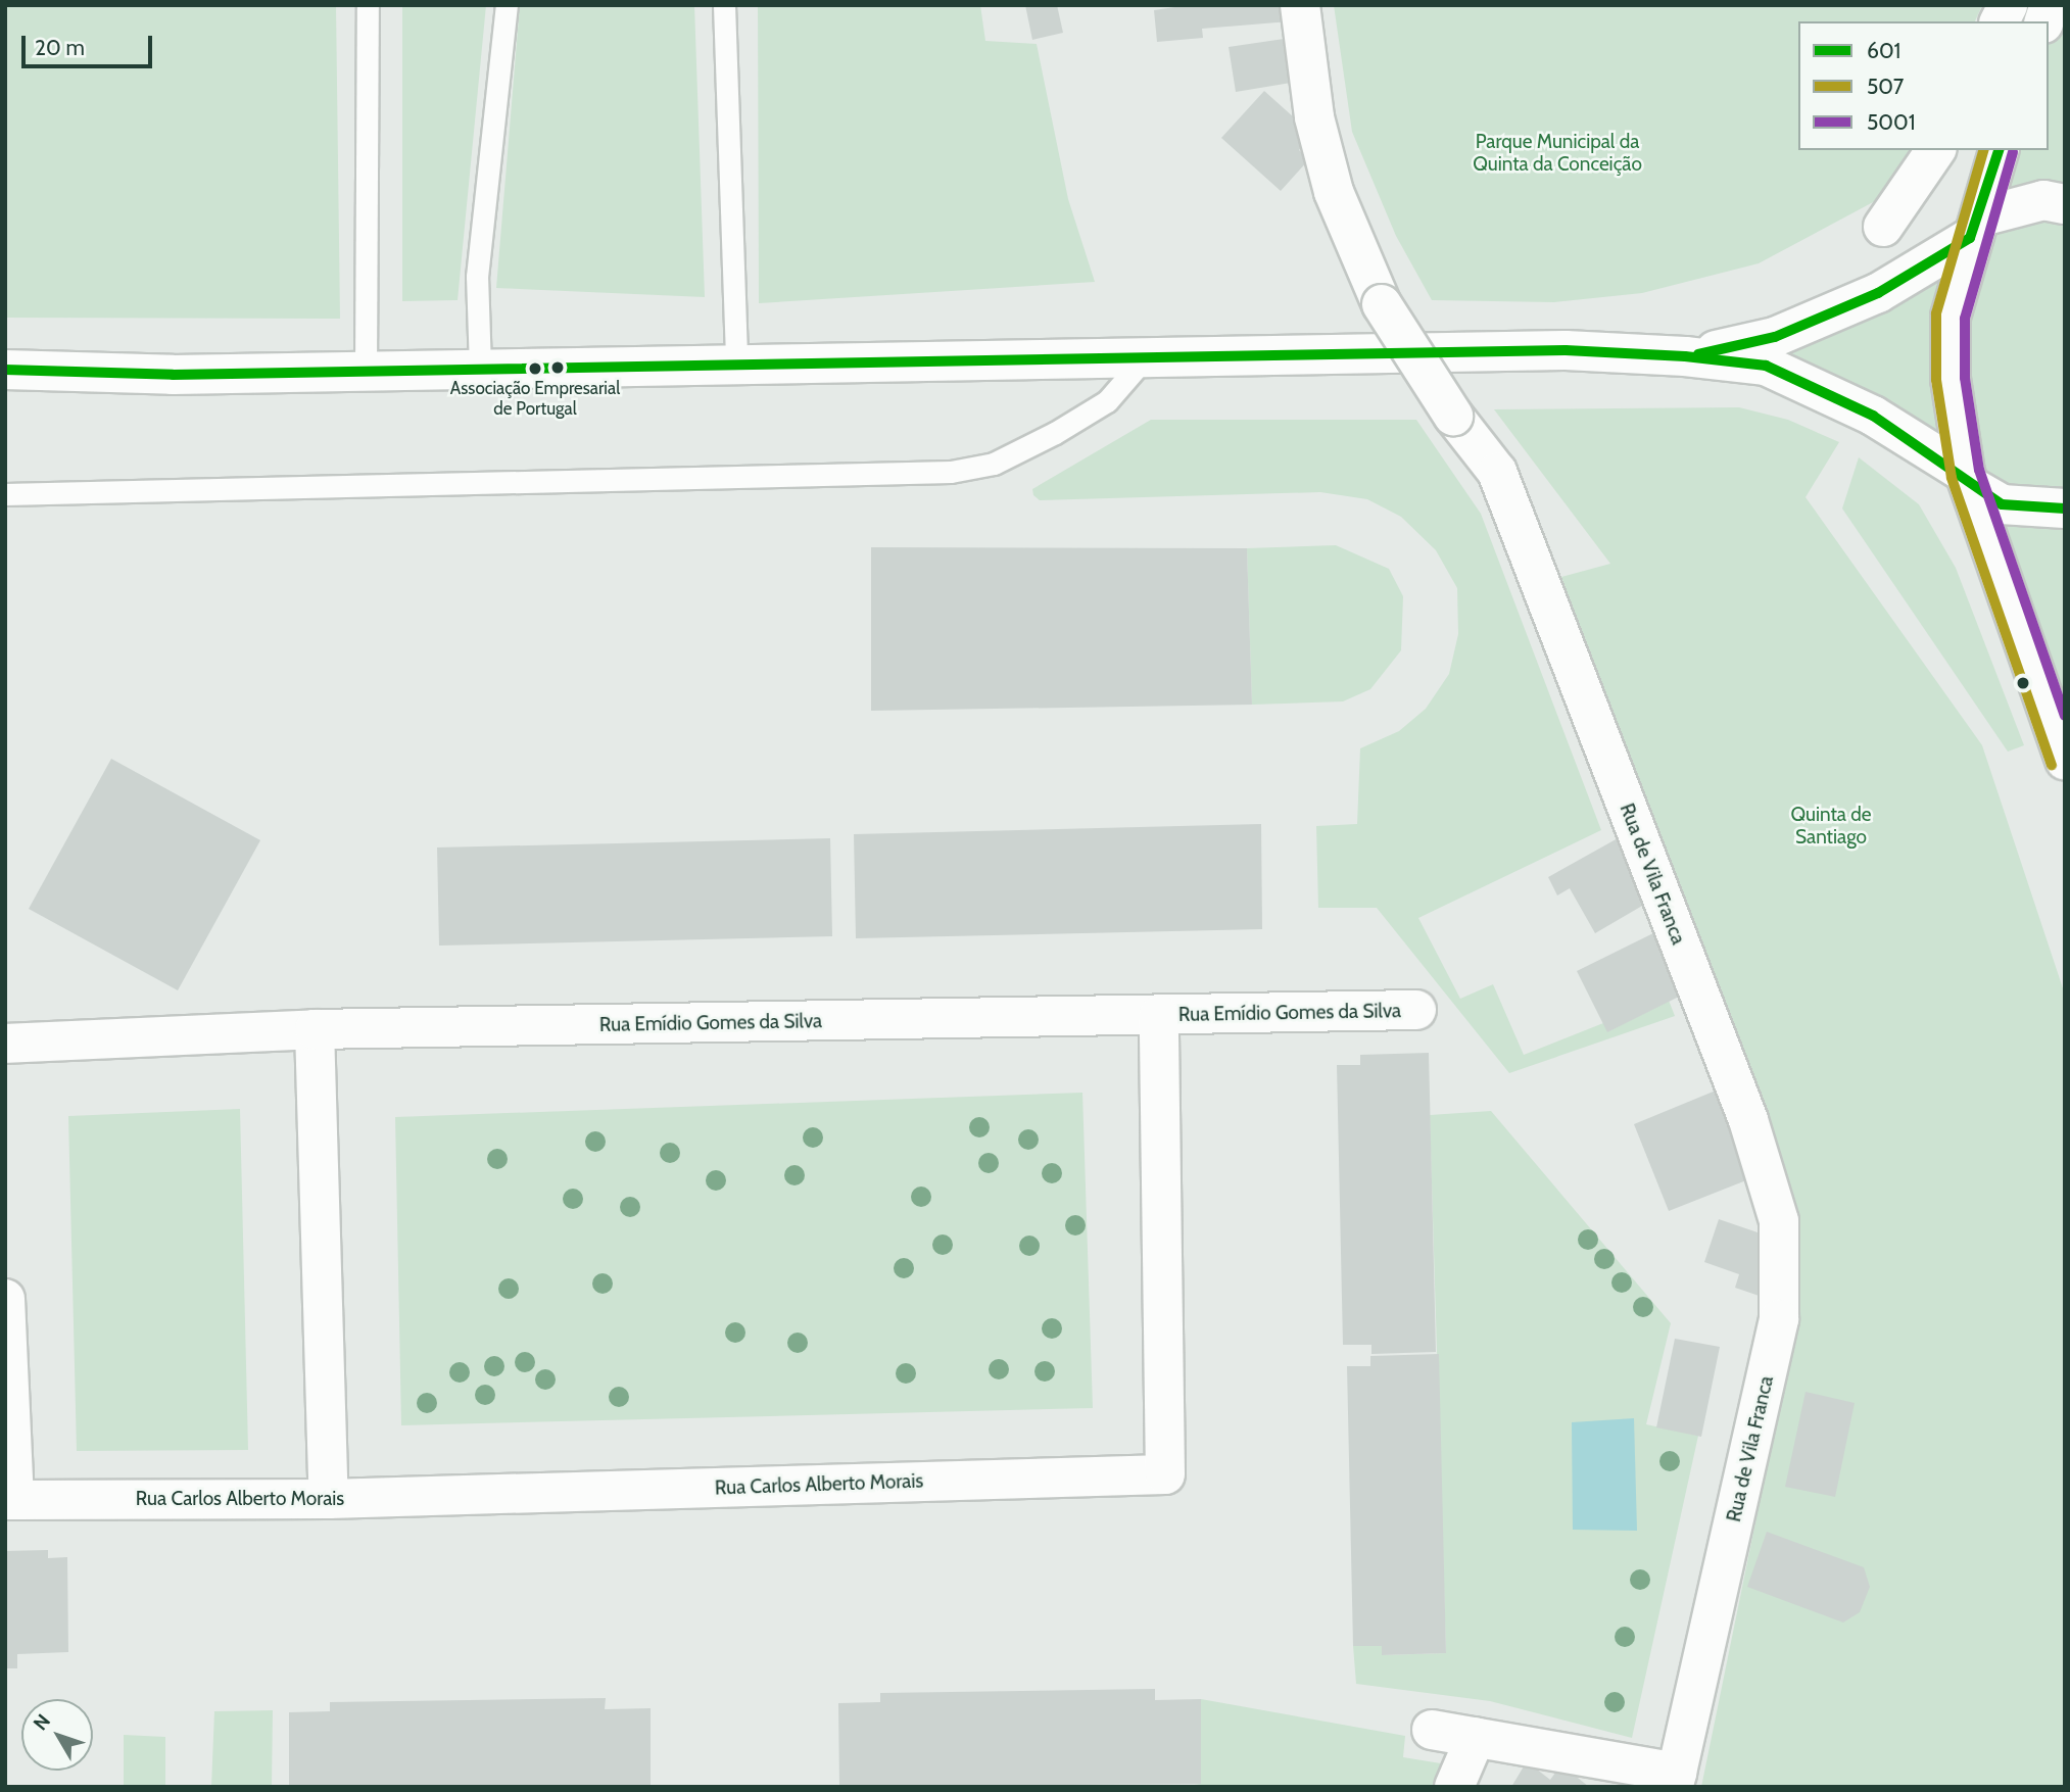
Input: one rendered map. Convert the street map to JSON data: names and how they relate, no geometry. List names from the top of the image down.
{
  "streets": {
    "street": ["Rua de Vila Franca", "Rua Emídio Gomes da Silva", "Rua Carlos Alberto Morais"]
  },
  "crossings": [
    ["Rua Emídio Gomes da Silva", "Rua Carlos Alberto Morais"]
  ],
  "parks": ["Parque Municipal da Quinta da Conceição", "Quinta de Santiago"],
  "places": ["Associação Empresarial de Portugal"],
  "lines": ["transit line 601", "transit line 507", "transit line 5001"],
  "legend": ["601", "507", "5001"],
  "scale_bar": "20 m",
  "north": "top left"
}
